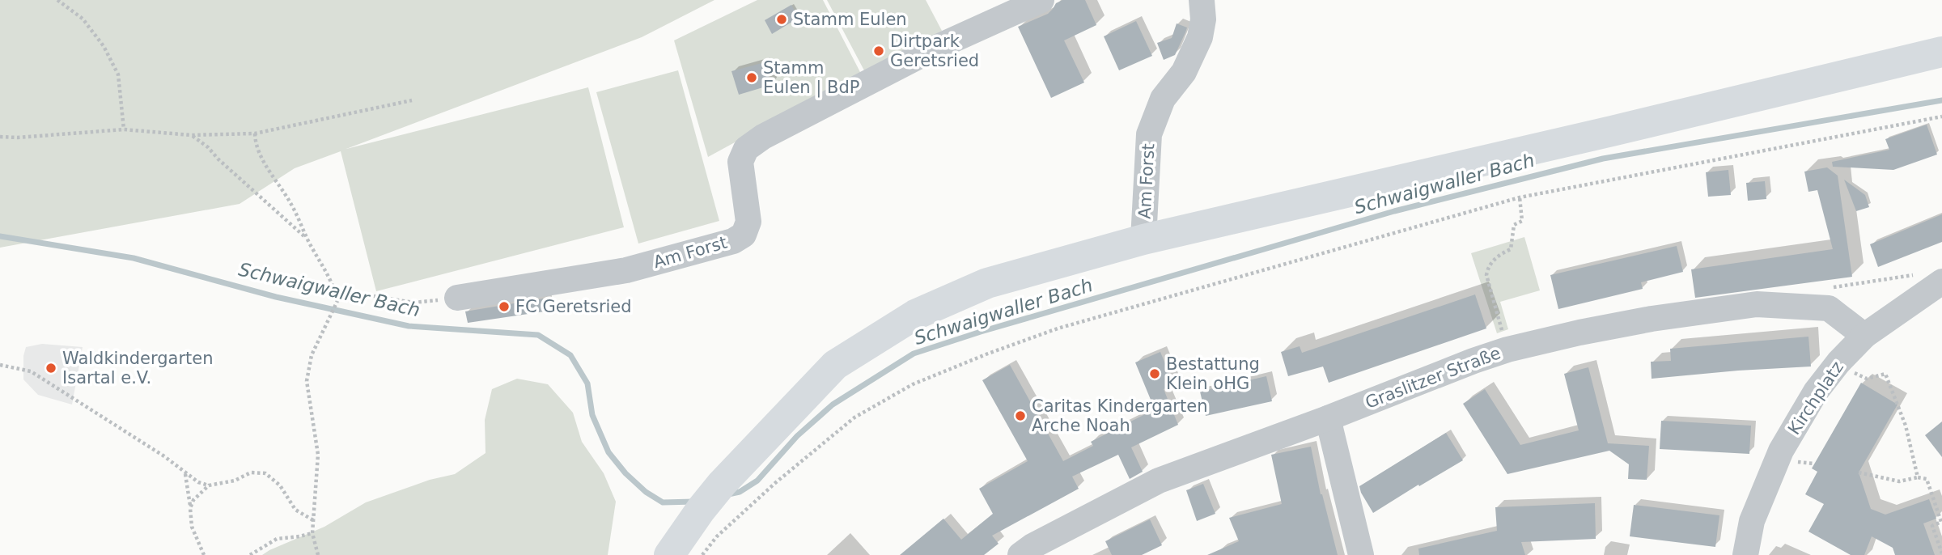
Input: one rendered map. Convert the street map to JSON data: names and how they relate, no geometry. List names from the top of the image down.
{
  "streets": {
    "street": ["Am Forst", "Graslitzer Straße", "Kirchplatz"]
  },
  "crossings": [
    ["Graslitzer Straße", "Kirchplatz"]
  ],
  "water": ["Schwaigwaller Bach"],
  "places": [
    "Stamm Eulen",
    "Dirtpark Geretsried",
    "Stamm Eulen | BdP",
    "FC Geretsried",
    "Waldkindergarten Isartal e.V.",
    "Bestattung Klein oHG",
    "Caritas Kindergarten Arche Noah"
  ]
}
